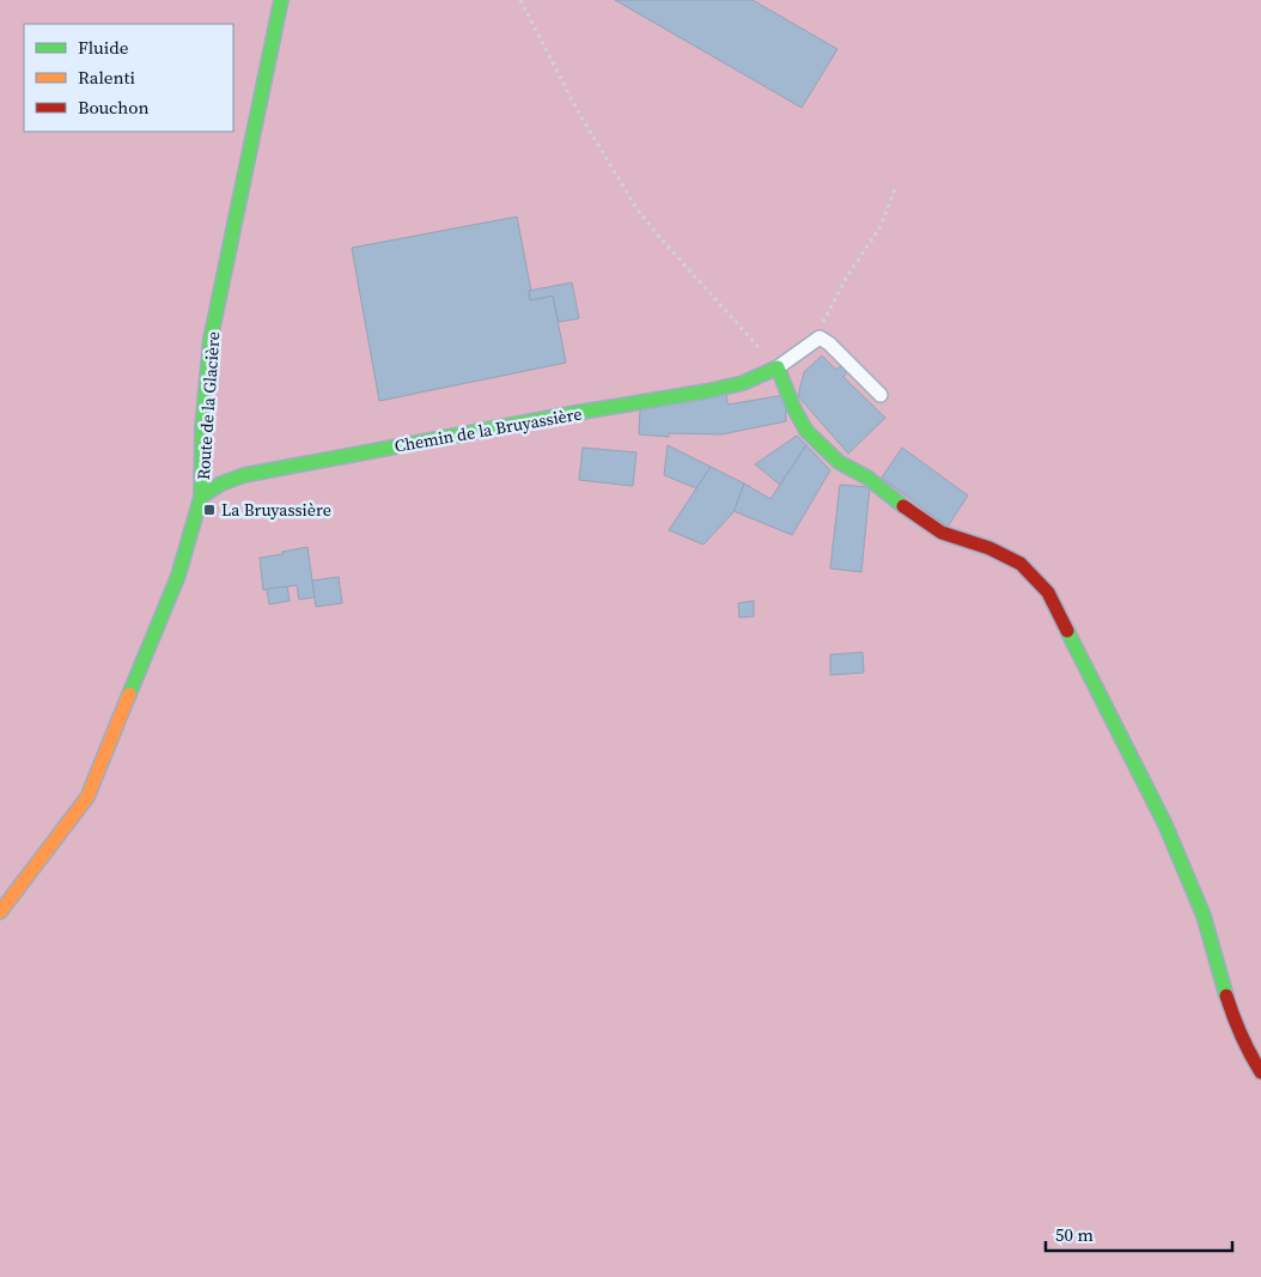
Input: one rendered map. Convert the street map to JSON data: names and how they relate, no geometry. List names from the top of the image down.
{
  "streets": {
    "street": ["Route de la Glacière", "Chemin de la Bruyassière"]
  },
  "crossings": [
    ["Route de la Glacière", "Chemin de la Bruyassière"]
  ],
  "places": {
    "transit": ["La Bruyassière"]
  },
  "legend": ["Fluide", "Ralenti", "Bouchon"],
  "scale_bar": "50 m"
}
